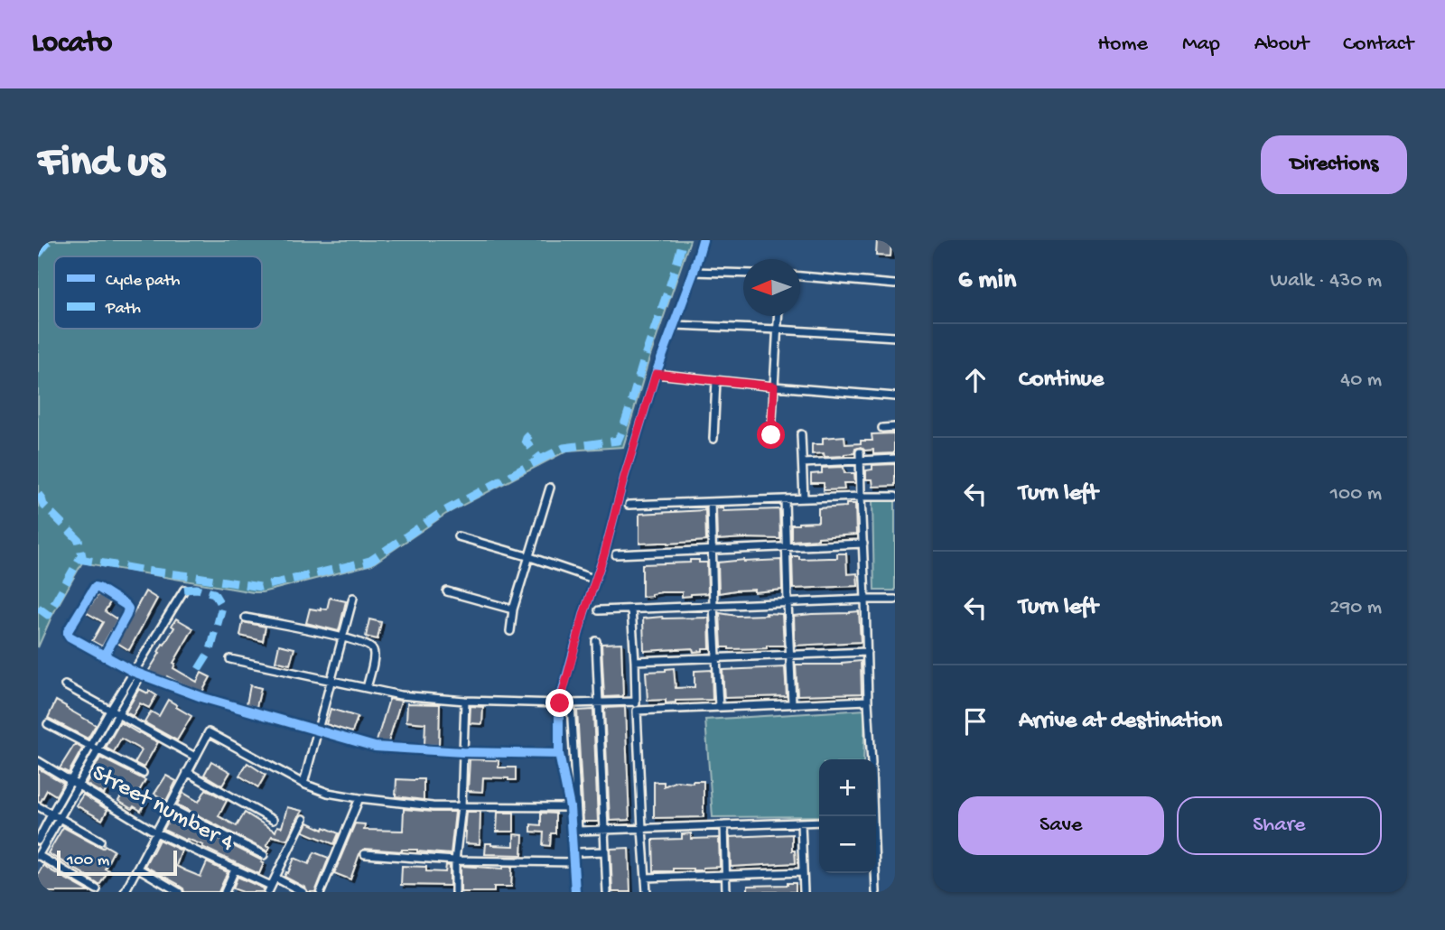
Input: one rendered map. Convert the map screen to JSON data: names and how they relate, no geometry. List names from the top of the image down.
{
  "streets": {
    "street": ["Street number 4"]
  },
  "legend": ["Cycle path", "Path"],
  "scale_bar": "100 m",
  "north": "left",
  "page": {
    "header": "Locato",
    "nav": [
      "Home",
      "Map",
      "About",
      "Contact"
    ],
    "buttons": [
      "Directions",
      ["Save", "Share"]
    ],
    "title": "Find us",
    "heading": ["6 min", "Walk · 430 m"],
    "list": [
      ["Continue", "40 m"],
      ["Turn left", "100 m"],
      ["Turn left", "290 m"],
      "Arrive at destination"
    ],
    "map_buttons": ["+", "−"],
    "scale": "100 m"
  }
}
